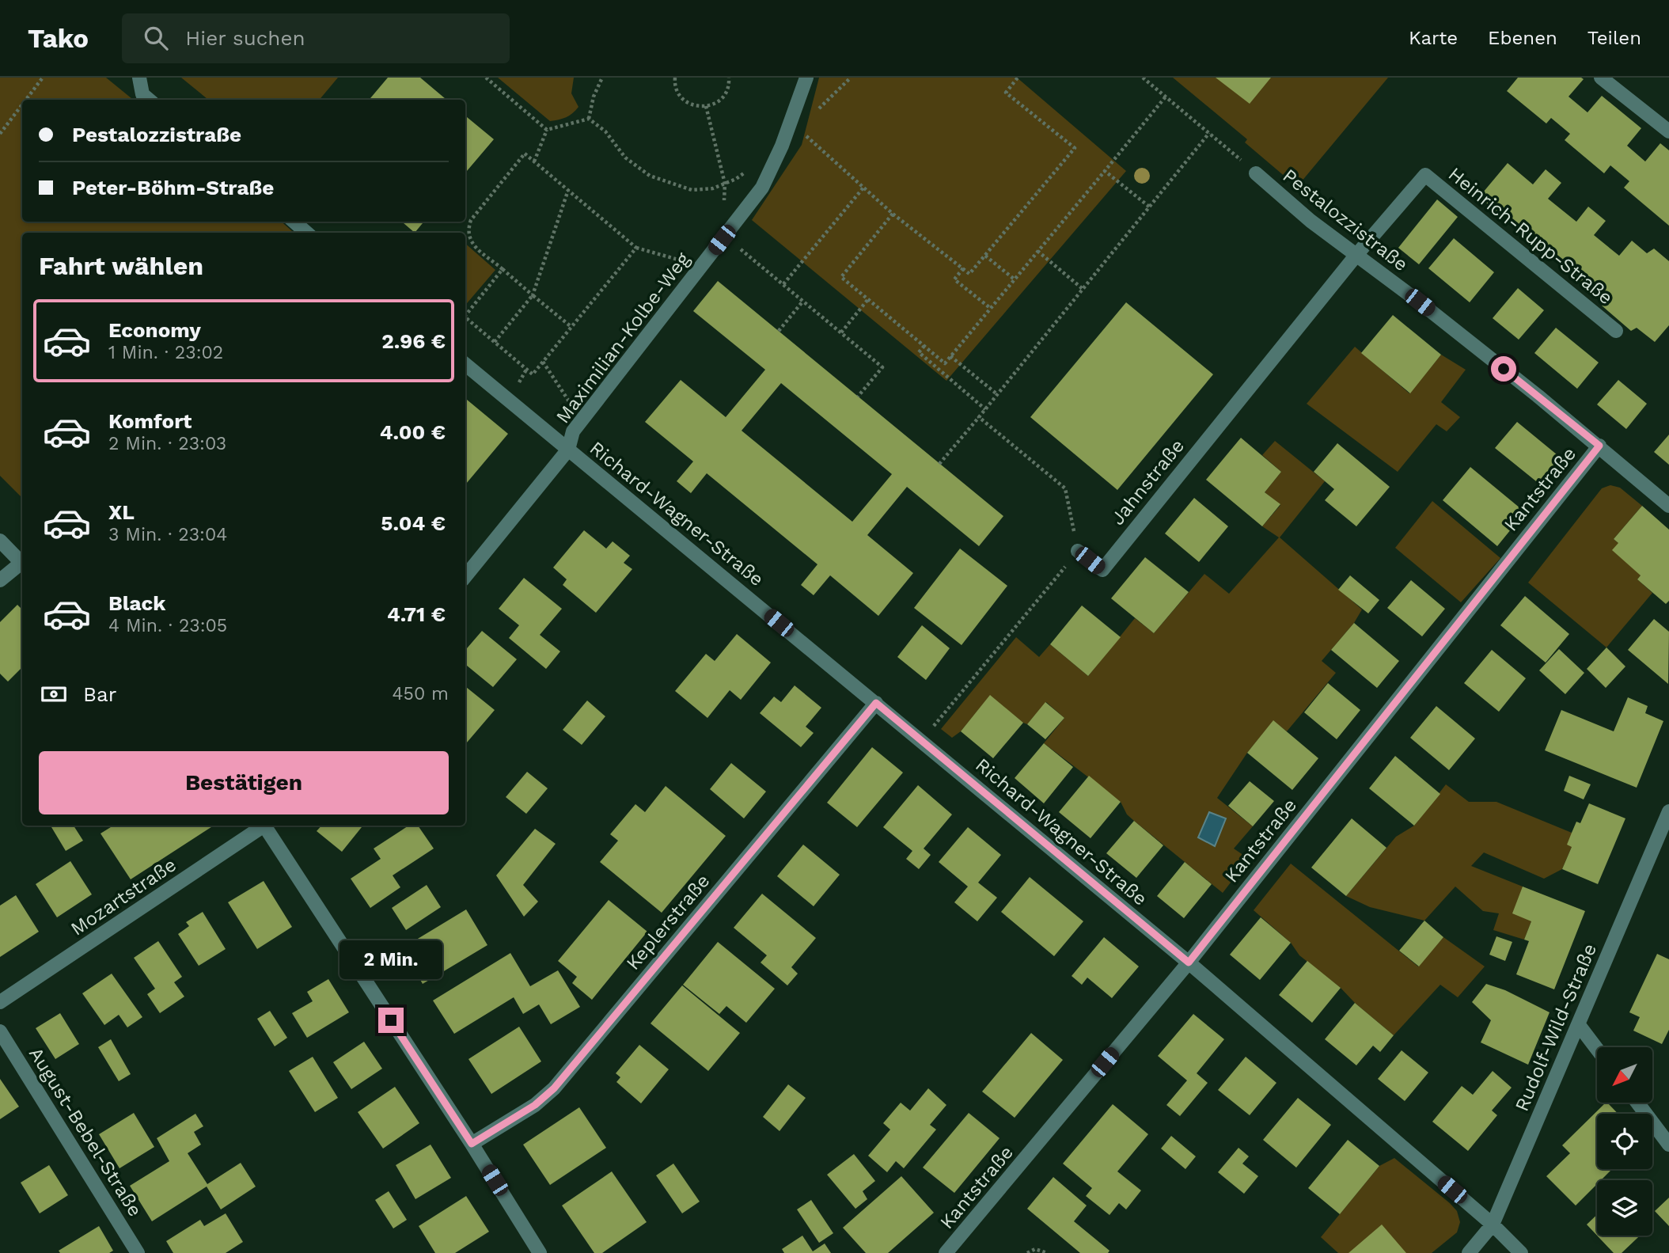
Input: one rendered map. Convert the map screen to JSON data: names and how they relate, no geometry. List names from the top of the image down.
{
  "streets": {
    "street": [
      "Pestalozzistraße",
      "Heinrich-Rupp-Straße",
      "Maximilian-Kolbe-Weg",
      "Jahnstraße",
      "Kantstraße",
      "Richard-Wagner-Straße",
      "Mozartstraße",
      "Keplerstraße",
      "Rudolf-Wild-Straße",
      "August-Bebel-Straße"
    ]
  },
  "crossings": [
    ["Pestalozzistraße", "Heinrich-Rupp-Straße"],
    ["Pestalozzistraße", "Jahnstraße"],
    ["Pestalozzistraße", "Kantstraße"],
    ["Heinrich-Rupp-Straße", "Jahnstraße"],
    ["Maximilian-Kolbe-Weg", "Richard-Wagner-Straße"],
    ["Kantstraße", "Richard-Wagner-Straße"],
    ["Richard-Wagner-Straße", "Keplerstraße"],
    ["Richard-Wagner-Straße", "Rudolf-Wild-Straße"]
  ],
  "north": "bottom left",
  "page": {
    "header": "Tako",
    "search": "Hier suchen",
    "nav": ["Karte", "Ebenen", "Teilen"],
    "banner": ["Pestalozzistraße", "Peter-Böhm-Straße"],
    "heading": "Fahrt wählen",
    "list": [
      {
        "name": "Economy",
        "note": "1 Min. · 23:02",
        "value": "2.96 €"
      },
      {
        "name": "Komfort",
        "note": "2 Min. · 23:03",
        "value": "4.00 €"
      },
      {
        "name": "XL",
        "note": "3 Min. · 23:04",
        "value": "5.04 €"
      },
      {
        "name": "Black",
        "note": "4 Min. · 23:05",
        "value": "4.71 €"
      }
    ],
    "pay": ["Bar", "450 m"],
    "buttons": "Bestätigen",
    "bubble": "2 Min."
  }
}
